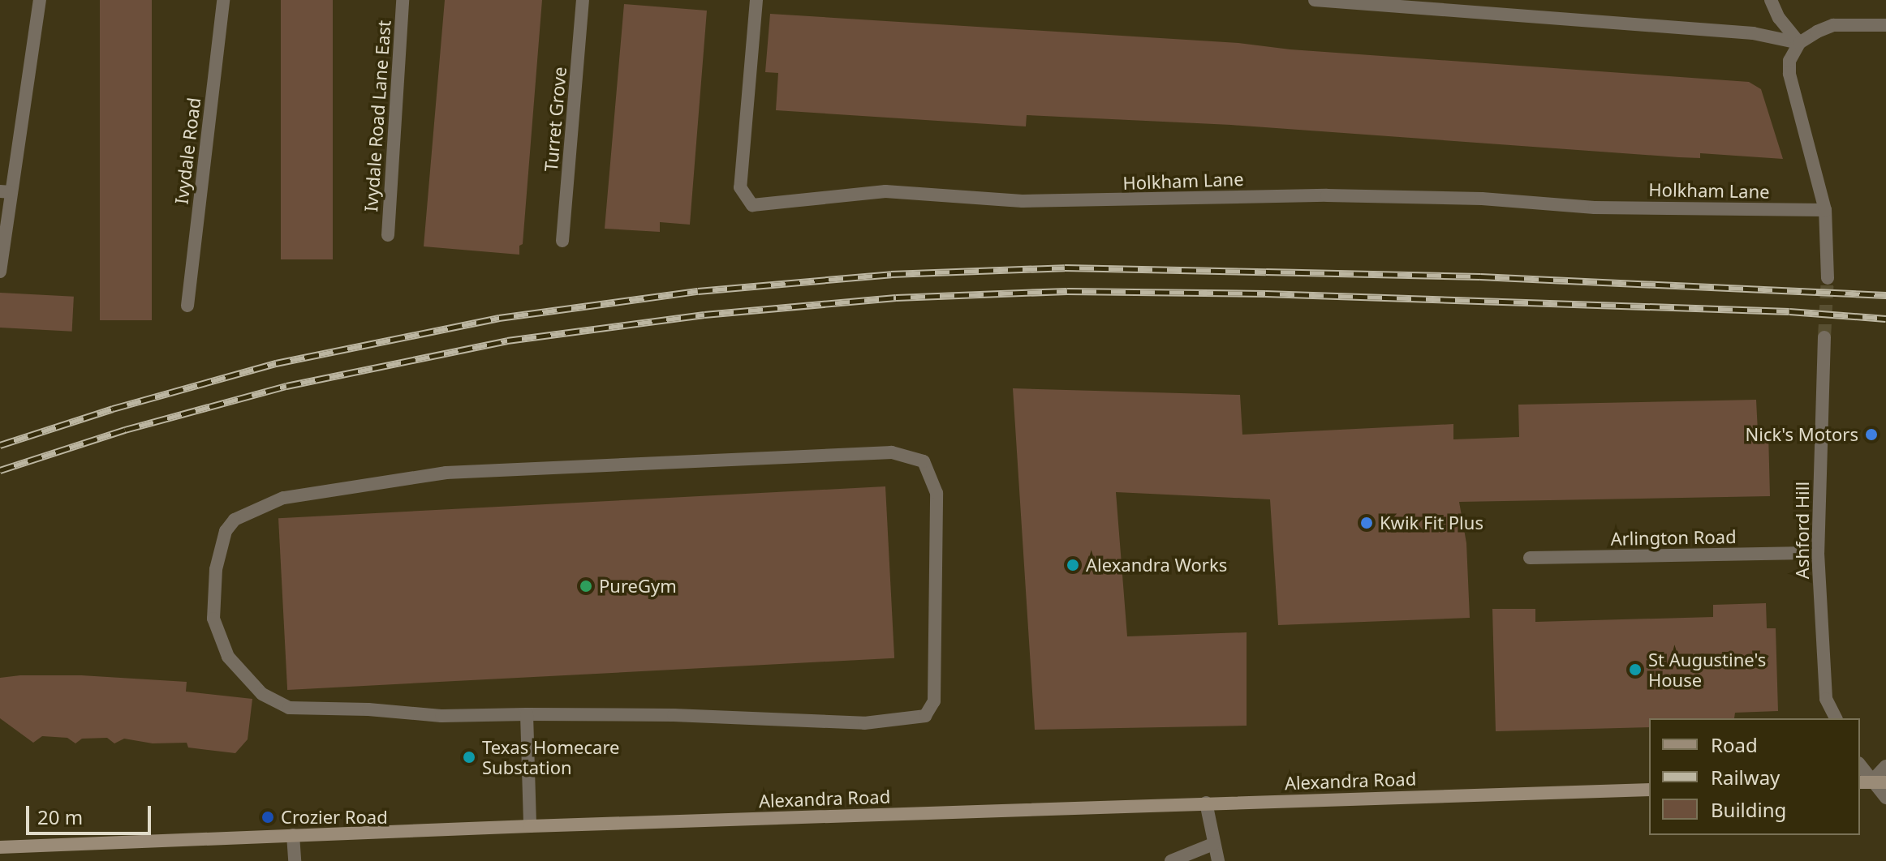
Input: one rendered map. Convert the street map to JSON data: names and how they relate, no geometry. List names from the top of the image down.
{
  "streets": {
    "main road": ["Alexandra Road"],
    "street": [
      "Ivydale Road Lane East",
      "Turret Grove",
      "Ivydale Road",
      "Holkham Lane",
      "Ashford Hill",
      "Arlington Road"
    ]
  },
  "crossings": [
    ["Ashford Hill", "Arlington Road"]
  ],
  "places": [
    "Nick's Motors",
    "Kwik Fit Plus",
    "Alexandra Works",
    "PureGym",
    "St Augustine's House",
    "Texas Homecare Substation",
    "Crozier Road"
  ],
  "legend": ["Road", "Railway", "Building"],
  "scale_bar": "20 m"
}
